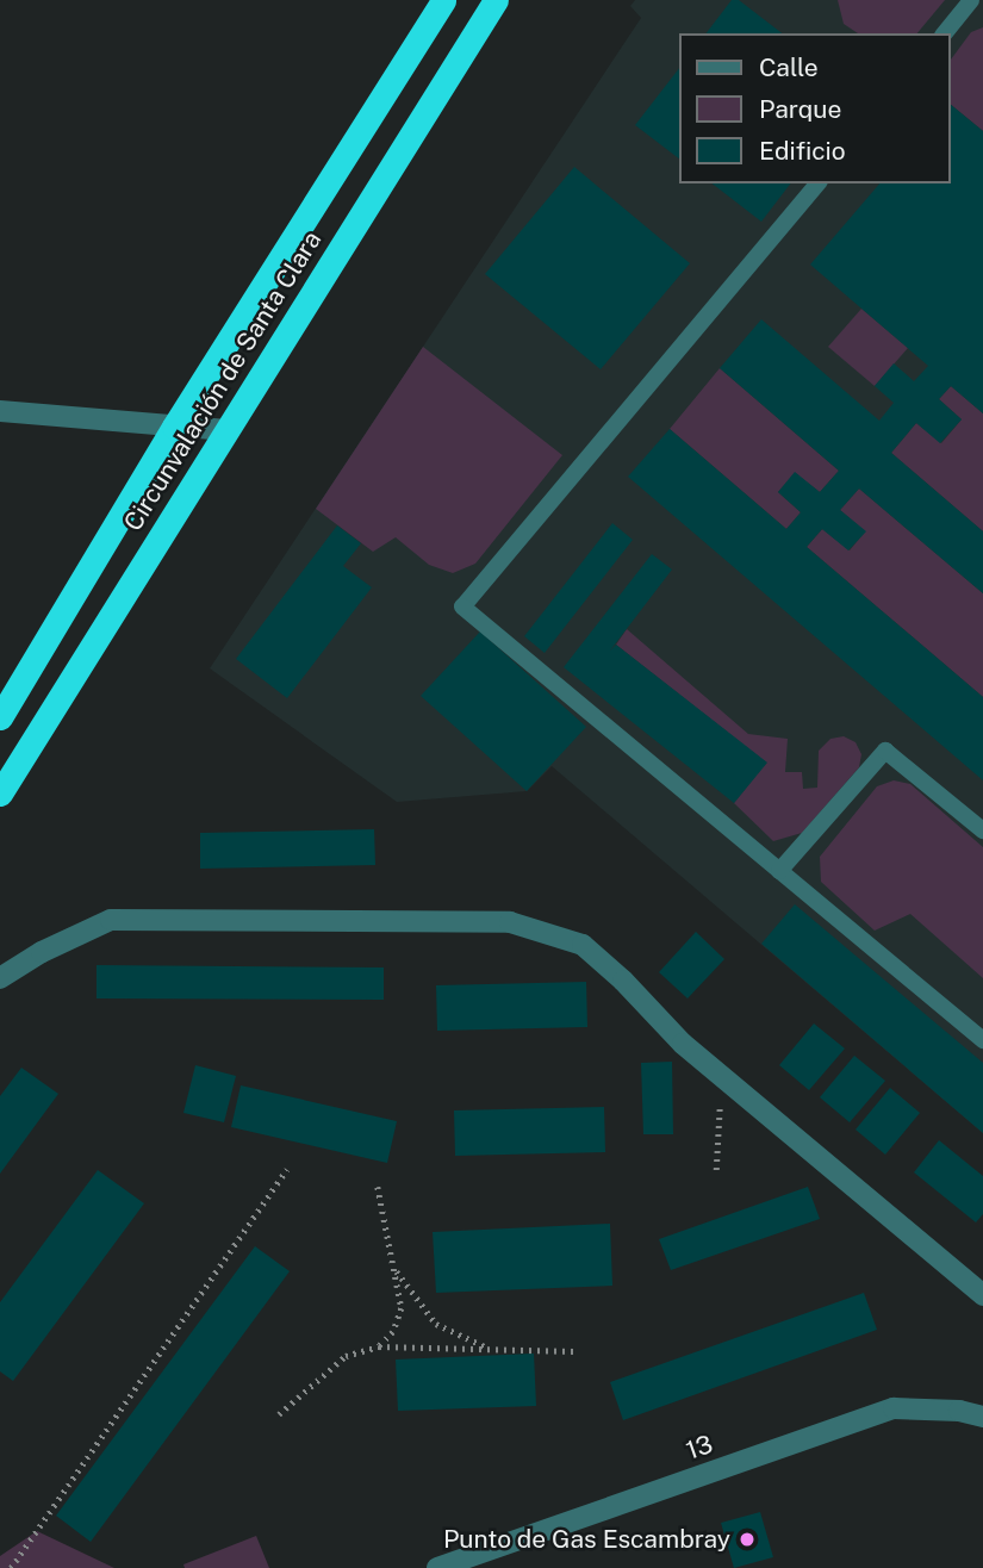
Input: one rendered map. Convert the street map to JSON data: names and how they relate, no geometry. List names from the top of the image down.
{
  "streets": {
    "highway": ["Circunvalación de Santa Clara"],
    "street": ["13"]
  },
  "places": ["Punto de Gas Escambray"],
  "legend": ["Calle", "Parque", "Edificio"]
}
